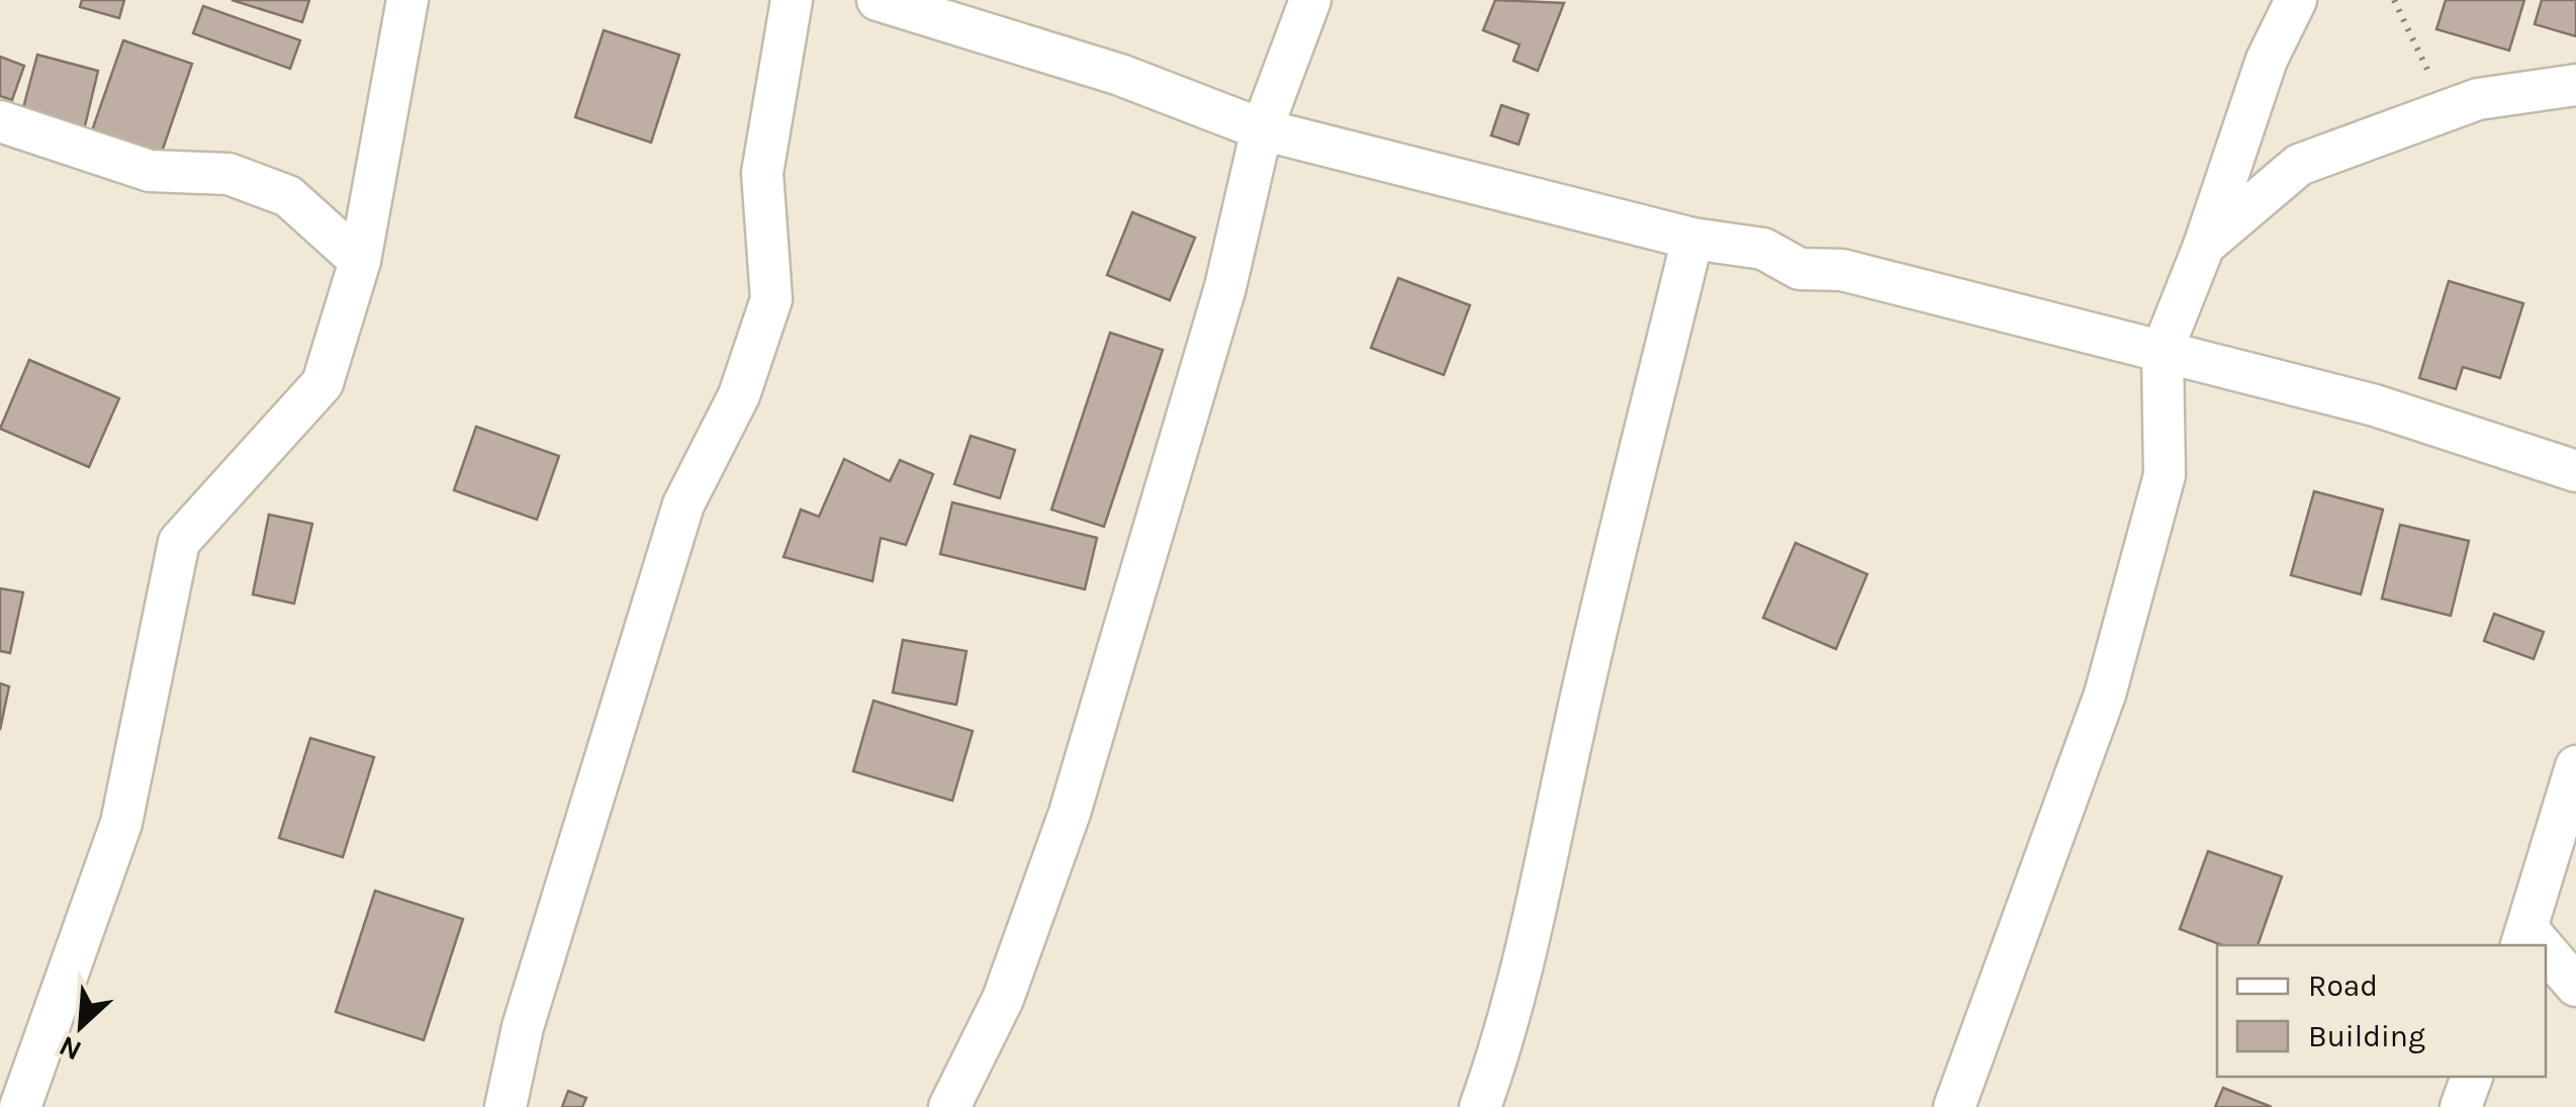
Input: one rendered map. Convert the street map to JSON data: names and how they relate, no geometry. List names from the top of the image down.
{
  "legend": ["Road", "Building"],
  "north": "bottom left"
}
